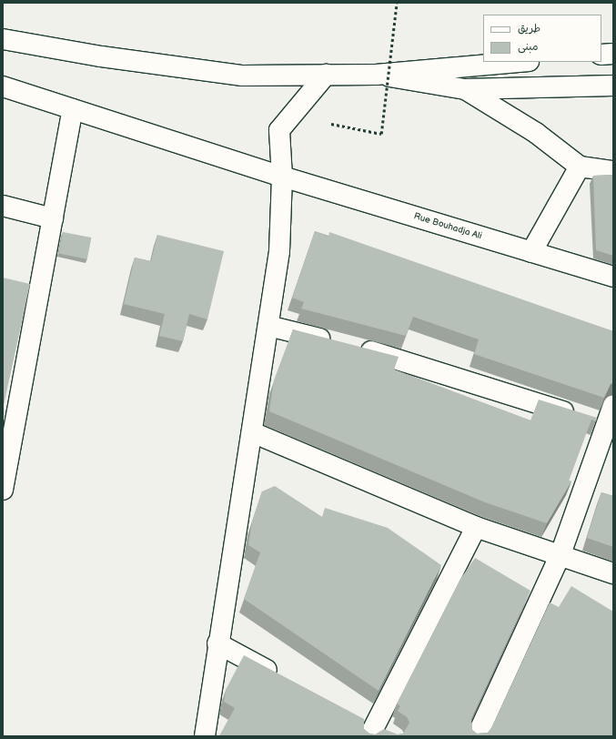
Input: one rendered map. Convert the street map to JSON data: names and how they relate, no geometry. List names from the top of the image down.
{
  "streets": {
    "main road": ["Rue Bouhadja Ali"]
  },
  "legend": ["طريق", "مبنى"]
}
